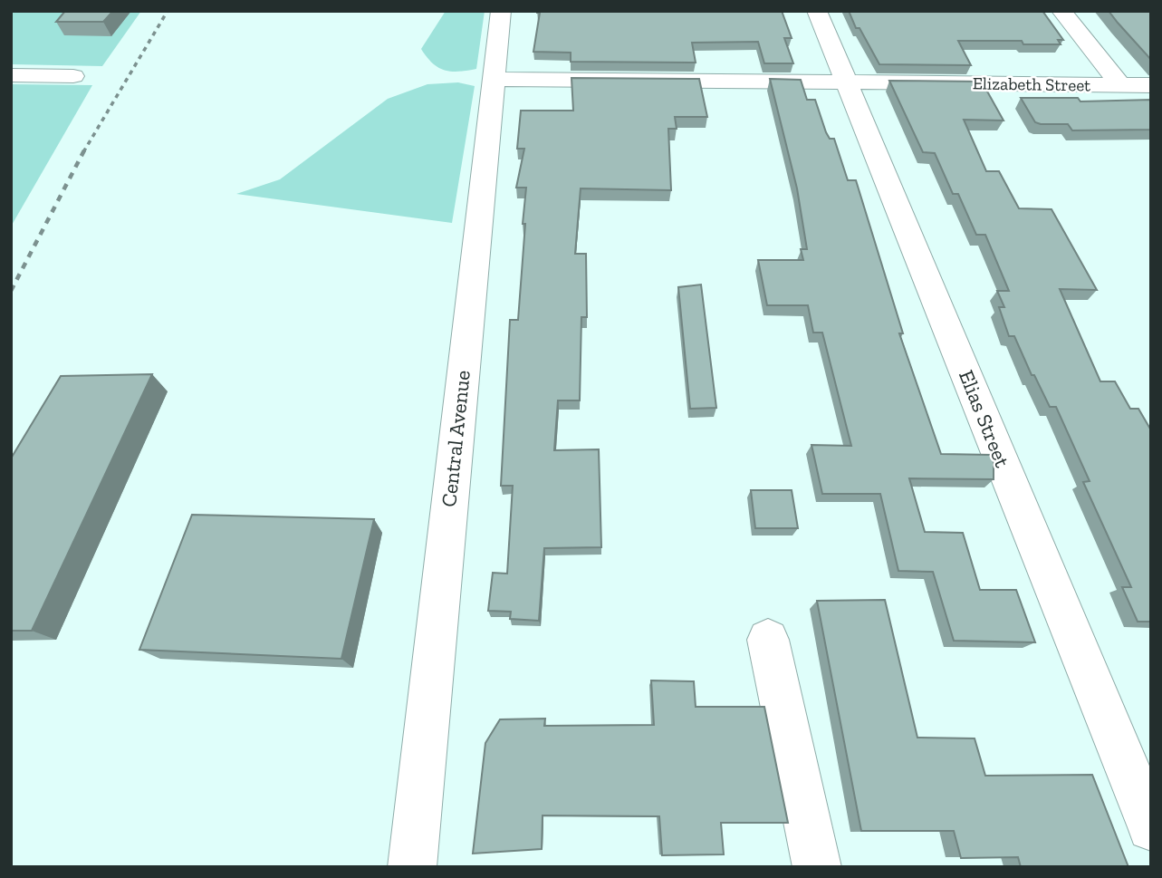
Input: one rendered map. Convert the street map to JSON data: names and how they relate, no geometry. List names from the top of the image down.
{
  "streets": {
    "street": ["Elizabeth Street", "Elias Street", "Central Avenue"]
  },
  "crossings": [
    ["Elizabeth Street", "Elias Street"],
    ["Elizabeth Street", "Central Avenue"]
  ]
}
